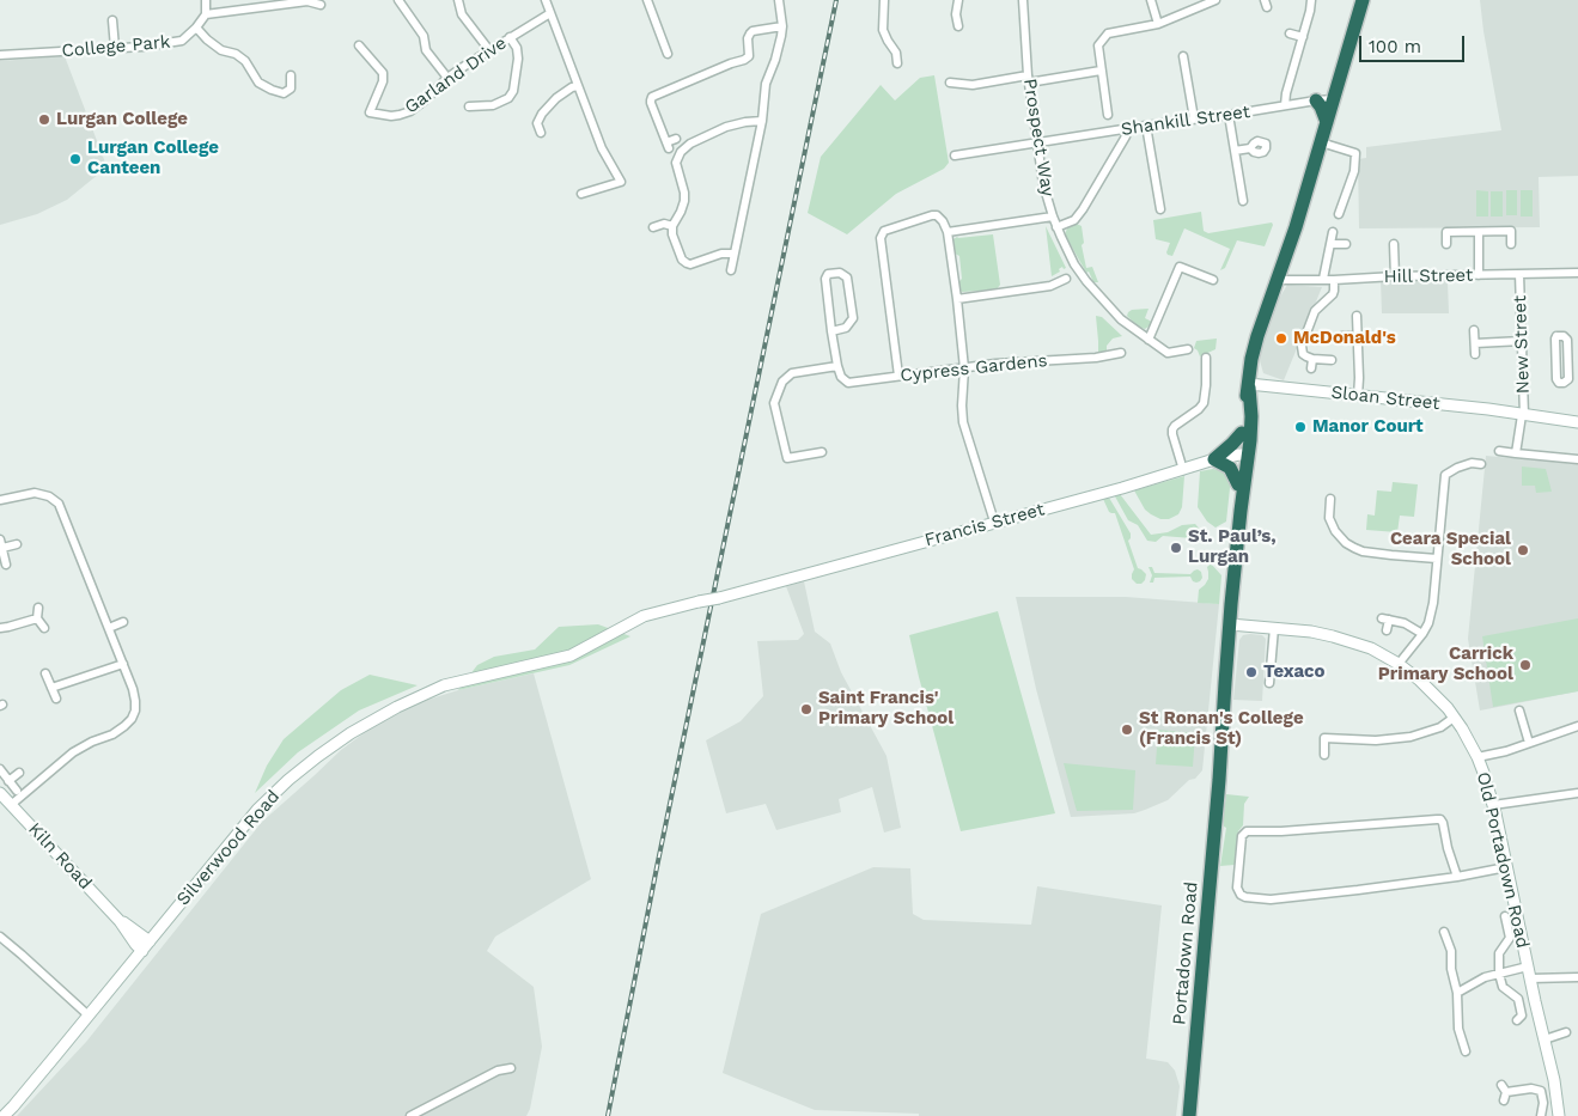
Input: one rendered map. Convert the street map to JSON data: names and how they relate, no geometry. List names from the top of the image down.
{
  "streets": {
    "highway": ["Portadown Road"],
    "main road": [
      "Sloan Street",
      "Francis Street",
      "Silverwood Road",
      "Kiln Road",
      "Old Portadown Road"
    ],
    "street": [
      "College Park",
      "Garland Drive",
      "Shankill Street",
      "Prospect Way",
      "Hill Street",
      "New Street",
      "Cypress Gardens"
    ]
  },
  "crossings": [
    ["Shankill Street", "Prospect Way"],
    ["Hill Street", "New Street"],
    ["New Street", "Sloan Street"],
    ["Francis Street", "Silverwood Road"],
    ["Silverwood Road", "Kiln Road"],
    ["Old Portadown Road", "Portadown Road"]
  ],
  "places": [
    "Lurgan College",
    "Lurgan College Canteen",
    "McDonald's",
    "Manor Court",
    "St. Paul’s, Lurgan",
    "Ceara Special School",
    "Carrick Primary School",
    "Texaco",
    "Saint Francis' Primary School",
    "St Ronan's College (Francis St)"
  ],
  "scale_bar": "100 m"
}
